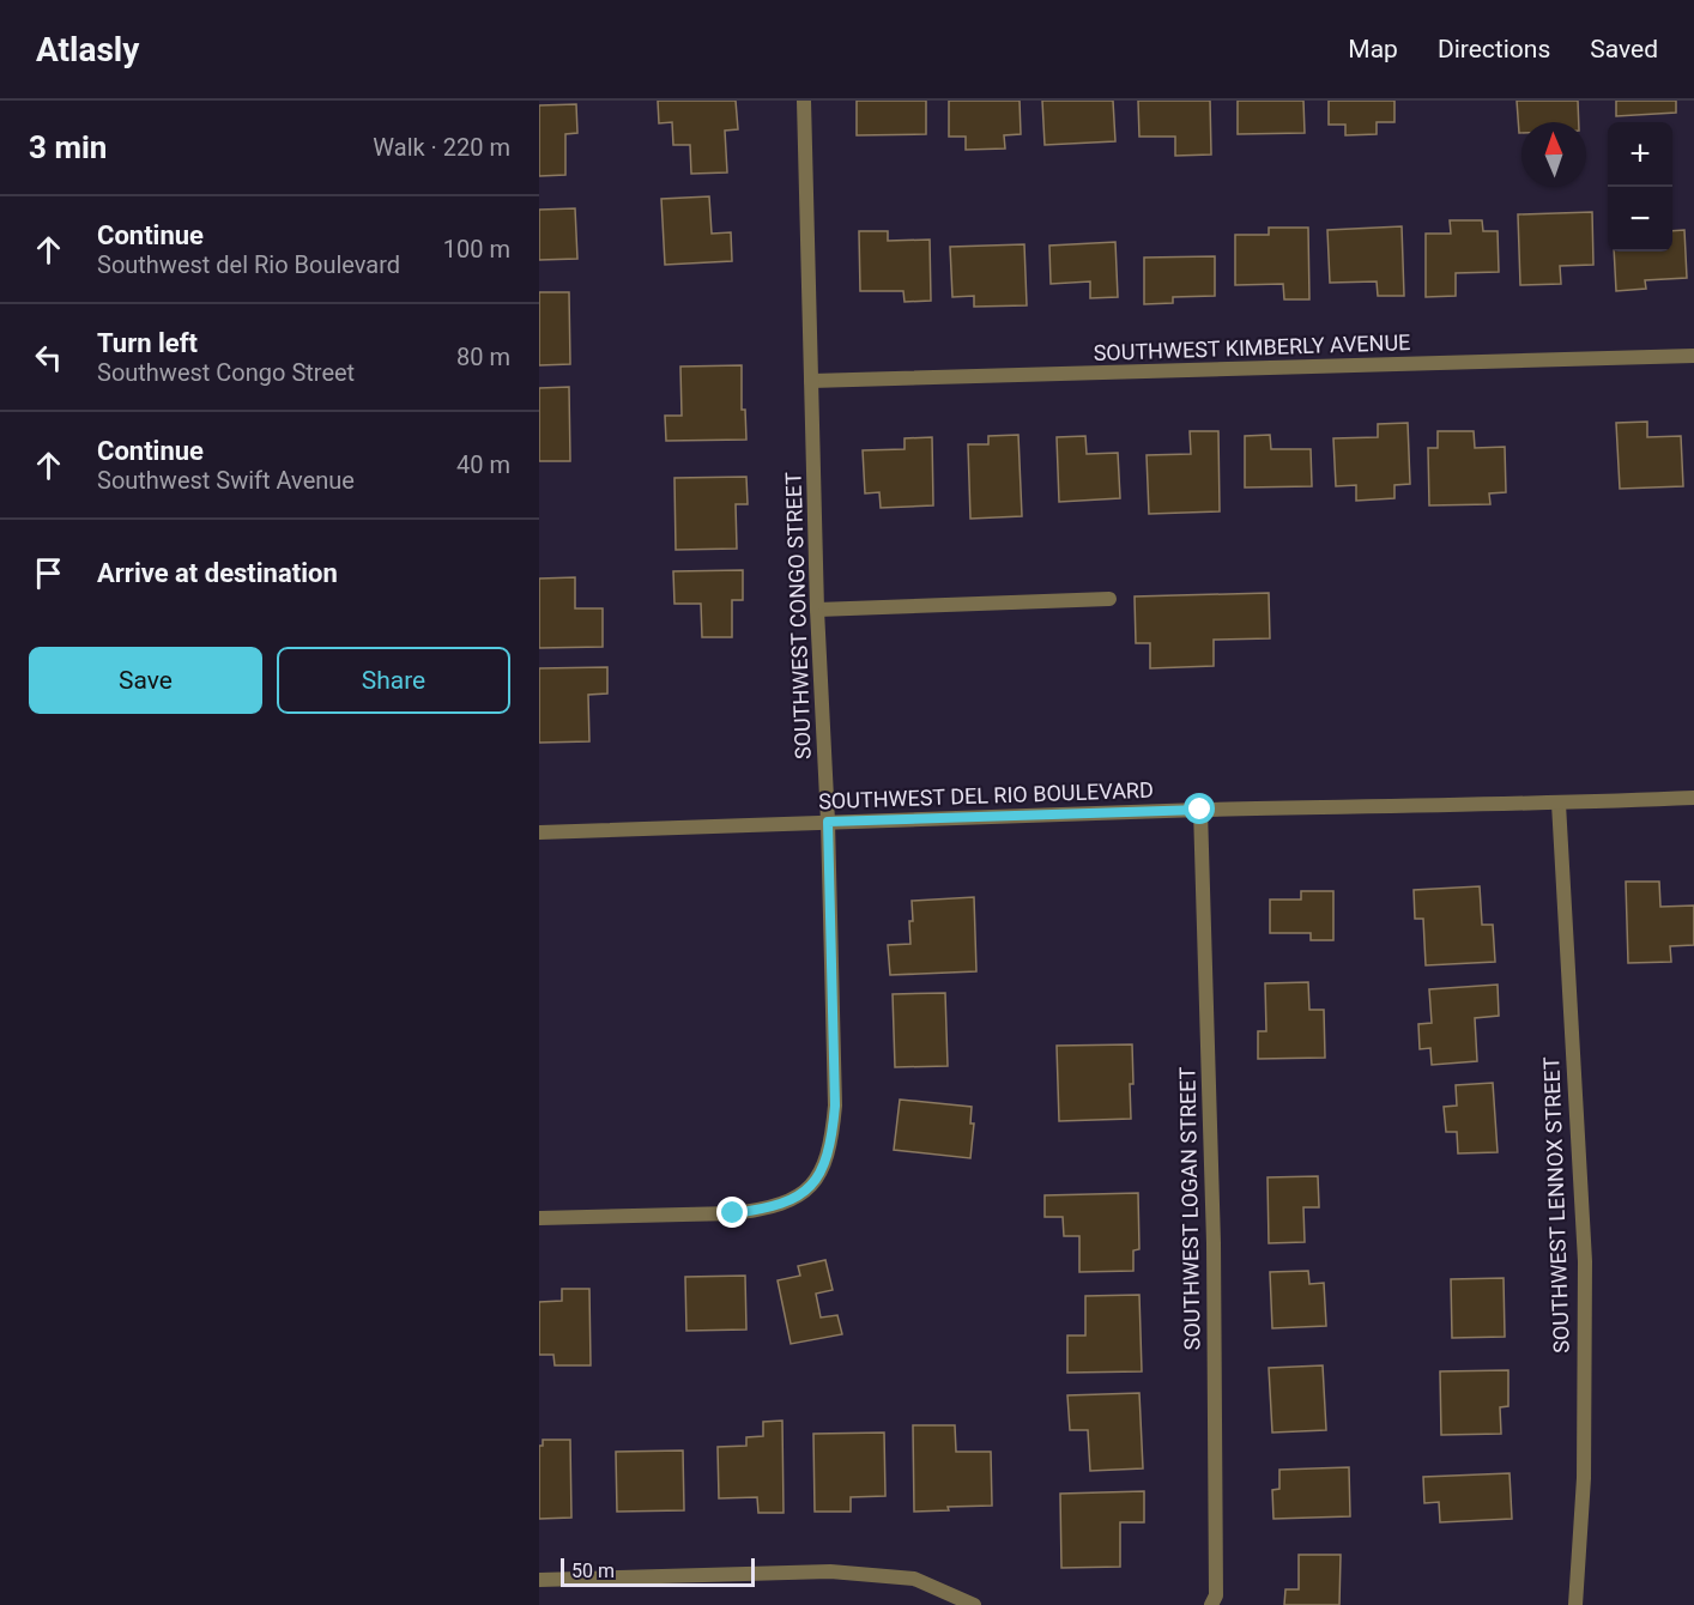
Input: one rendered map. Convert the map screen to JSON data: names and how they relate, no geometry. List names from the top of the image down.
{
  "streets": {
    "street": [
      "SOUTHWEST KIMBERLY AVENUE",
      "SOUTHWEST CONGO STREET",
      "SOUTHWEST DEL RIO BOULEVARD",
      "SOUTHWEST LENNOX STREET",
      "SOUTHWEST LOGAN STREET"
    ]
  },
  "crossings": [
    ["SOUTHWEST KIMBERLY AVENUE", "SOUTHWEST CONGO STREET"],
    ["SOUTHWEST CONGO STREET", "SOUTHWEST DEL RIO BOULEVARD"],
    ["SOUTHWEST DEL RIO BOULEVARD", "SOUTHWEST LENNOX STREET"],
    ["SOUTHWEST DEL RIO BOULEVARD", "SOUTHWEST LOGAN STREET"]
  ],
  "scale_bar": "50 m",
  "north": "top",
  "page": {
    "header": "Atlasly",
    "nav": ["Map", "Directions", "Saved"],
    "heading": ["3 min", "Walk · 220 m"],
    "map_buttons": ["+", "−"],
    "list": [
      ["Continue", "Southwest del Rio Boulevard", "100 m"],
      ["Turn left", "Southwest Congo Street", "80 m"],
      ["Continue", "Southwest Swift Avenue", "40 m"],
      "Arrive at destination"
    ],
    "buttons": ["Save", "Share"],
    "scale": "50 m"
  }
}
